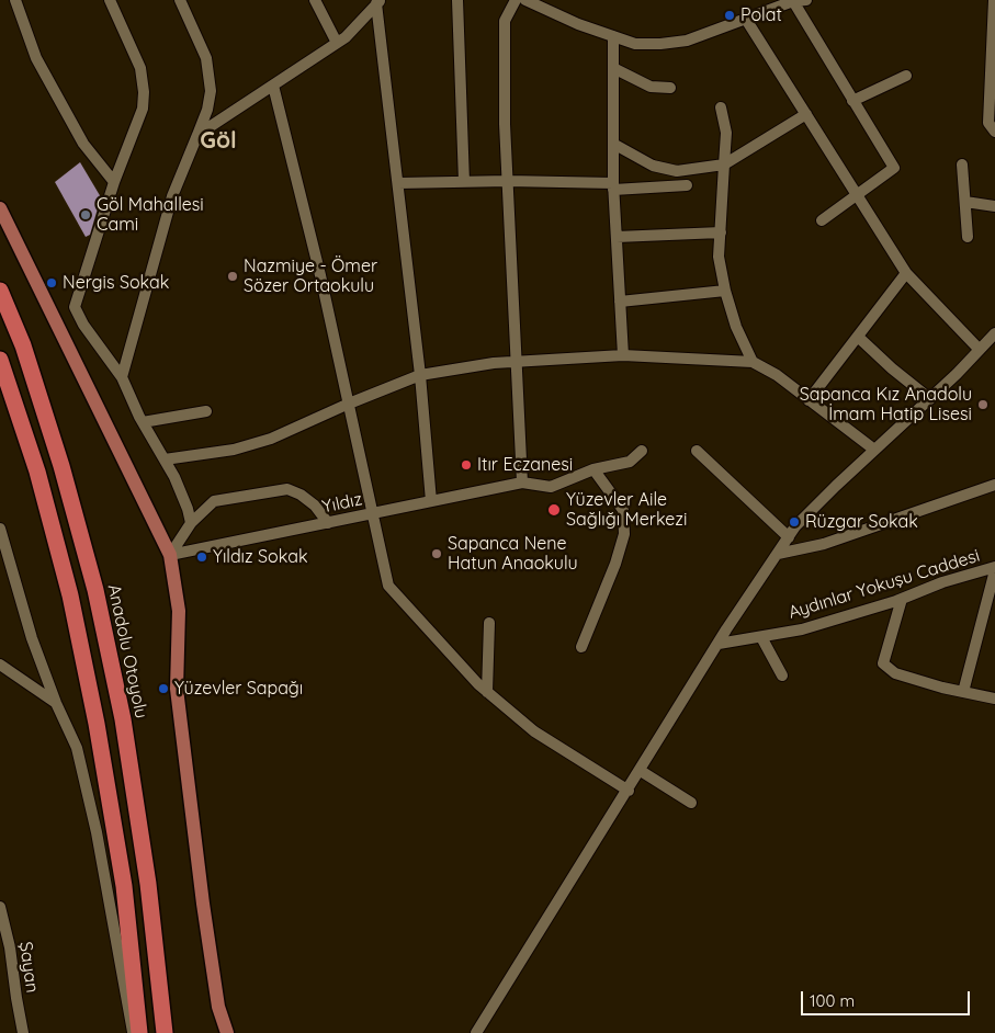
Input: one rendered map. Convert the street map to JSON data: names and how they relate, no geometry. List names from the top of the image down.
{
  "streets": {
    "highway": ["Anadolu Otoyolu"],
    "street": ["Yıldız", "Aydınlar Yokuşu Caddesi", "Şayan"]
  },
  "districts": ["Göl"],
  "places": [
    "Polat",
    "Göl Mahallesi Cami",
    "Nazmiye - Ömer Sözer Ortaokulu",
    "Nergis Sokak",
    "Sapanca Kız Anadolu İmam Hatip Lisesi",
    "Itır Eczanesi",
    "Yüzevler Aile Sağlığı Merkezi",
    "Rüzgar Sokak",
    "Sapanca Nene Hatun Anaokulu",
    "Yıldız Sokak",
    "Yüzevler Sapağı"
  ],
  "scale_bar": "100 m"
}
